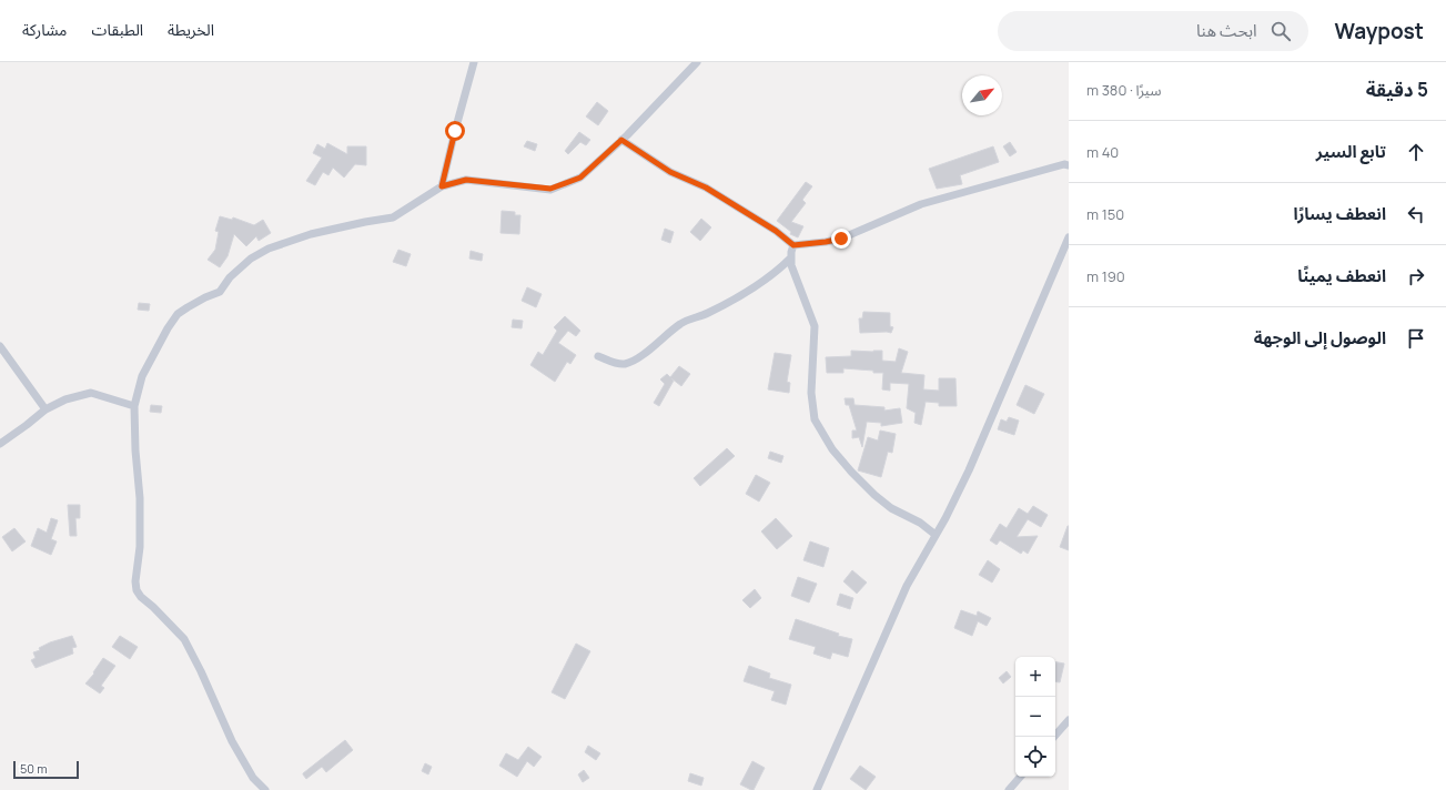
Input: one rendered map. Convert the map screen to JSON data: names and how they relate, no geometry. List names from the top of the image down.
{
  "scale_bar": "50 m",
  "north": "top right",
  "page": {
    "header": "Waypost",
    "search": "ابحث هنا",
    "nav": ["الخريطة", "الطبقات", "مشاركة"],
    "heading": ["5 دقيقة", "سيرًا · 380 m"],
    "list": [
      ["تابع السير", "40 m"],
      ["انعطف يسارًا", "150 m"],
      ["انعطف يمينًا", "190 m"],
      "الوصول إلى الوجهة"
    ],
    "map_buttons": ["+", "−"],
    "scale": "50 m"
  }
}
